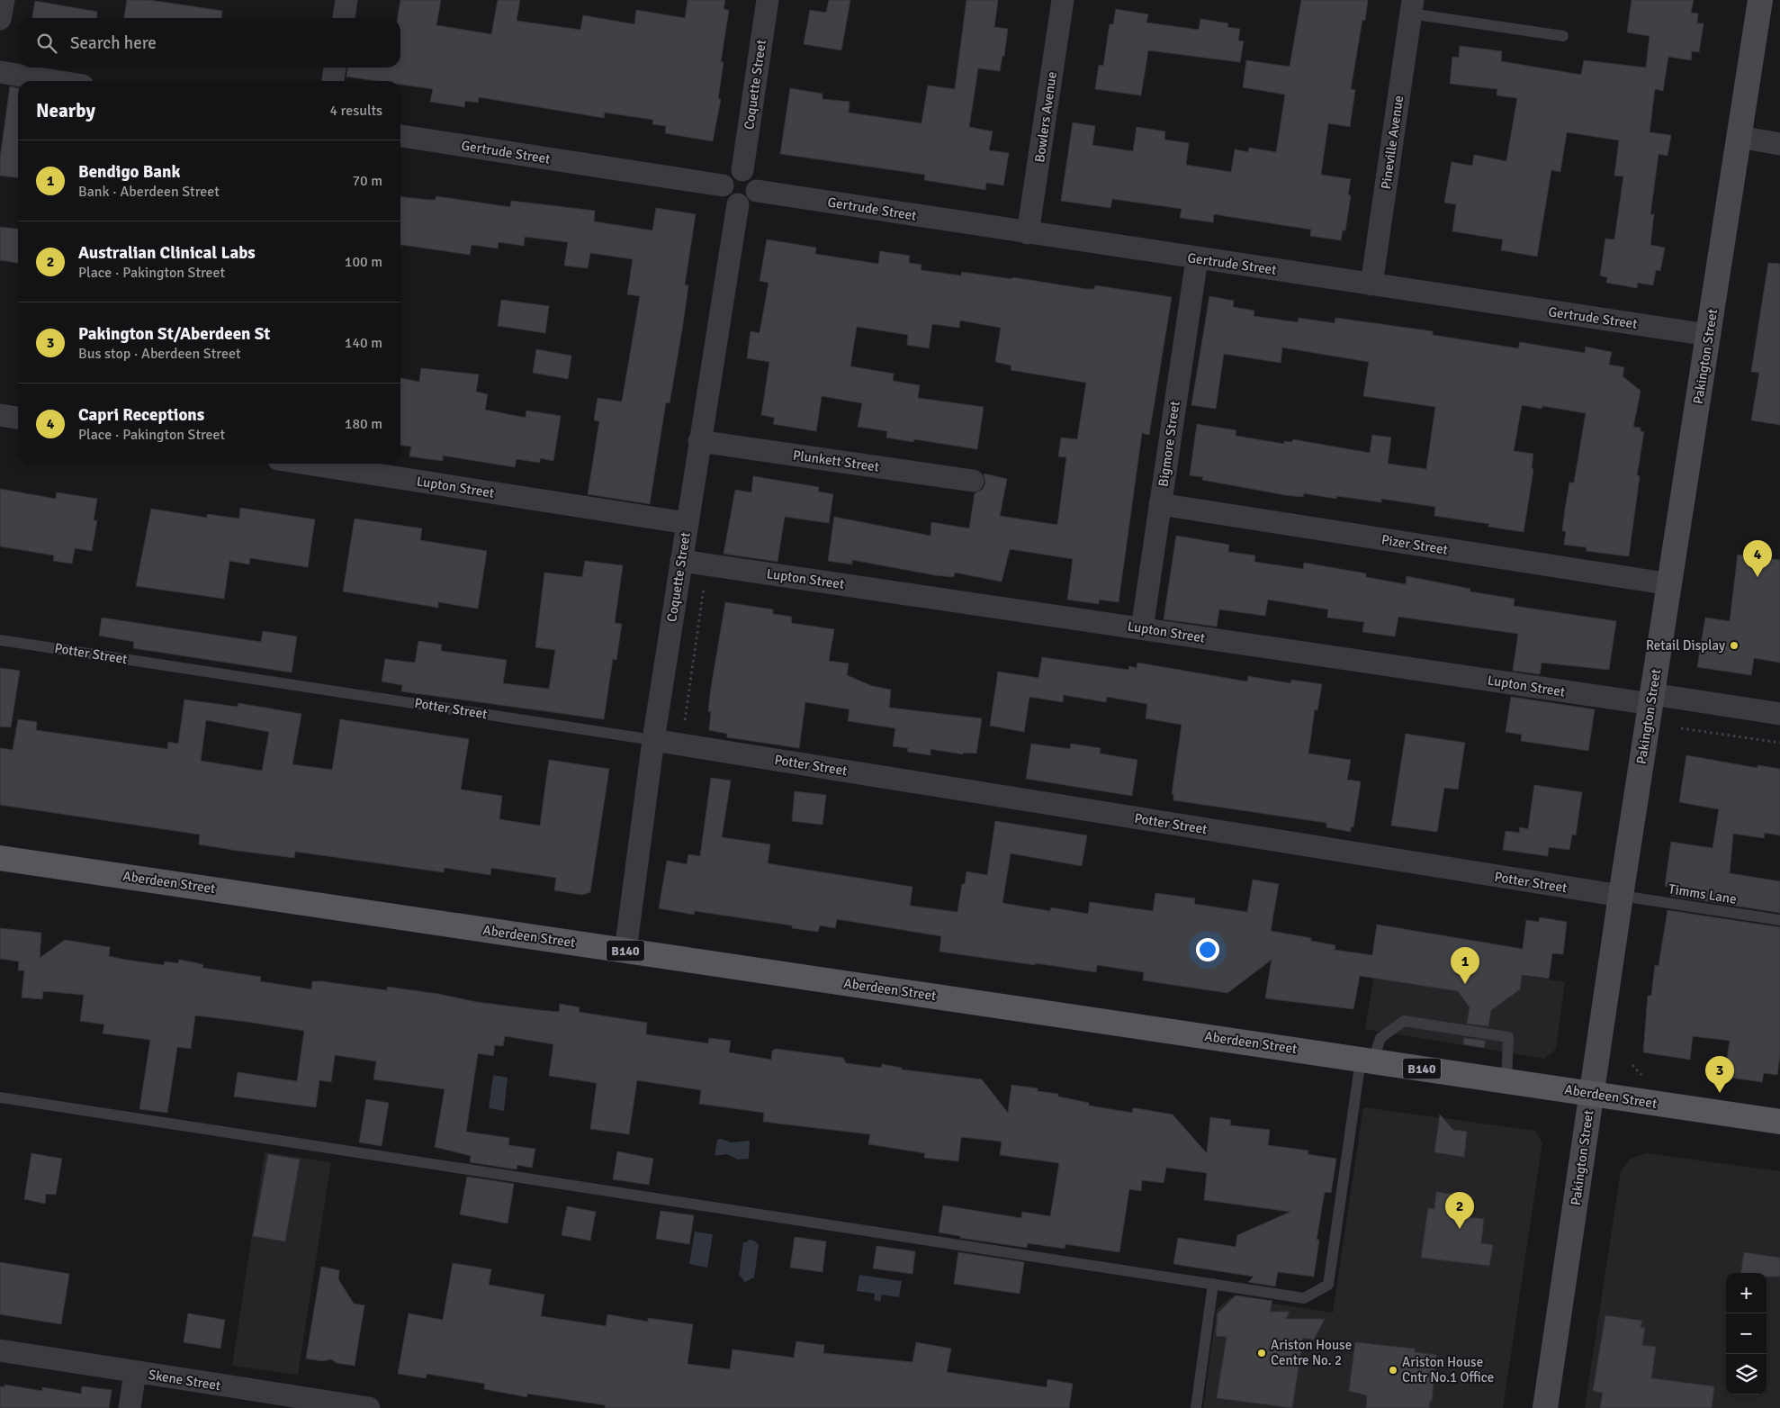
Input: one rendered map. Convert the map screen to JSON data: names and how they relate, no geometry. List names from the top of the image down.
{
  "streets": {
    "main road": ["Aberdeen Street", "B140"],
    "street": [
      "Coquette Street",
      "Bowlers Avenue",
      "Pineville Avenue",
      "Gertrude Street",
      "Pakington Street",
      "Bigmore Street",
      "Plunkett Street",
      "Lupton Street",
      "Pizer Street",
      "Potter Street",
      "Skene Street"
    ],
    "lane": ["Timms Lane"]
  },
  "crossings": [
    ["Coquette Street", "Gertrude Street"],
    ["Coquette Street", "Plunkett Street"],
    ["Coquette Street", "Lupton Street"],
    ["Coquette Street", "Potter Street"],
    ["Coquette Street", "Aberdeen Street"],
    ["Bowlers Avenue", "Gertrude Street"],
    ["Pineville Avenue", "Gertrude Street"],
    ["Gertrude Street", "Pakington Street"],
    ["Gertrude Street", "Bigmore Street"],
    ["Pakington Street", "Lupton Street"],
    ["Pakington Street", "Pizer Street"],
    ["Pakington Street", "Potter Street"],
    ["Pakington Street", "Aberdeen Street"],
    ["Pakington Street", "Timms Lane"],
    ["Bigmore Street", "Lupton Street"],
    ["Bigmore Street", "Pizer Street"],
    ["Potter Street", "Timms Lane"]
  ],
  "places": ["Retail Display", "Ariston House Centre No. 2", "Ariston House Cntr No.1 Office"],
  "page": {
    "search": "Search here",
    "heading": ["Nearby", "4 results"],
    "list": [
      {
        "mark": "1",
        "name": "Bendigo Bank",
        "note": "Bank · Aberdeen Street",
        "value": "70 m"
      },
      {
        "mark": "2",
        "name": "Australian Clinical Labs",
        "note": "Place · Pakington Street",
        "value": "100 m"
      },
      {
        "mark": "3",
        "name": "Pakington St/Aberdeen St",
        "note": "Bus stop · Aberdeen Street",
        "value": "140 m"
      },
      {
        "mark": "4",
        "name": "Capri Receptions",
        "note": "Place · Pakington Street",
        "value": "180 m"
      }
    ],
    "pins": [
      "4",
      "1",
      "3",
      "2"
    ],
    "map_buttons": ["+", "−"]
  }
}
